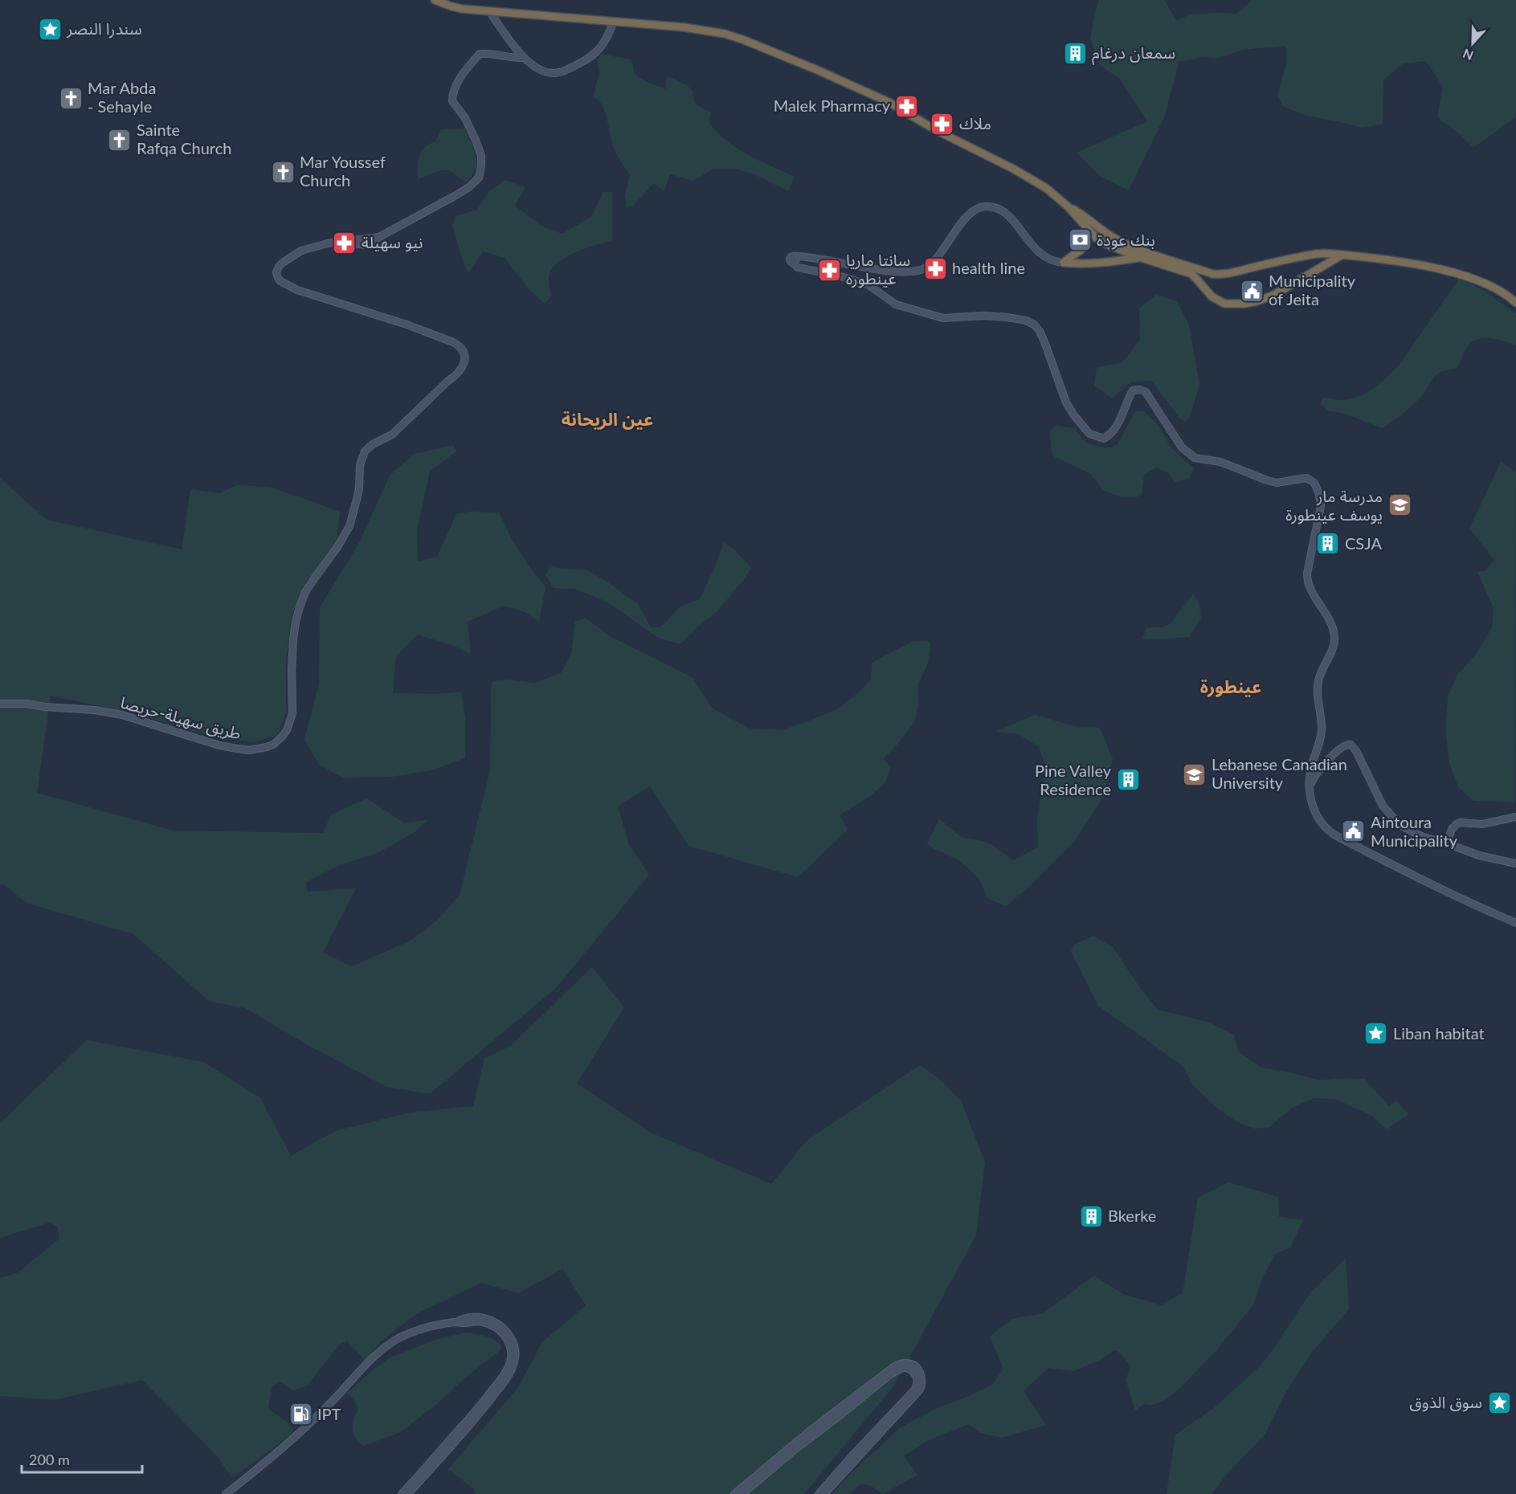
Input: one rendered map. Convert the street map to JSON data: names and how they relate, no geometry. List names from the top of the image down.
{
  "streets": {
    "main road": ["طريق سهيلة-حريصا"]
  },
  "districts": ["عين الريحانة", "عينطورة"],
  "places": {
    "place": ["سندرا النصر", "Liban habitat", "سوق الذوق"],
    "building": [
      "سمعان درغام",
      "CSJA",
      "Pine Valley Residence",
      "Bkerke"
    ],
    "church": ["Mar Abda - Sehayle", "Sainte Rafqa Church", "Mar Youssef Church"],
    "pharmacy": [
      "Malek Pharmacy",
      "ملاك",
      "نيو سهيلة",
      "health line",
      "سانتا ماريا عينطوره"
    ],
    "bank": ["بنك عودة"],
    "public building": ["Municipality of Jeita", "Aintoura Municipality"],
    "school or university": ["مدرسة مار يوسف عينطورة", "Lebanese Canadian University"],
    "fuel station": ["IPT"]
  },
  "scale_bar": "200 m",
  "north": "bottom"
}
